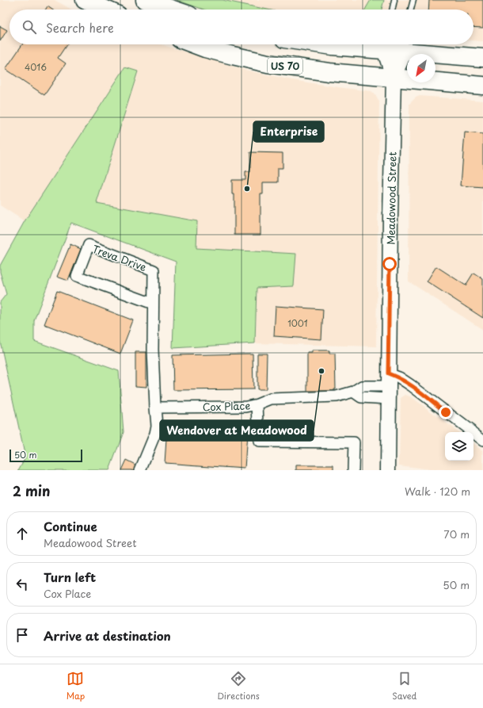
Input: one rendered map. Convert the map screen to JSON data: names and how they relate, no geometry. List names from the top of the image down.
{
  "streets": {
    "highway": ["US 70"],
    "street": ["Meadowood Street", "Treva Drive", "Cox Place"]
  },
  "crossings": [
    ["US 70", "Meadowood Street"],
    ["Meadowood Street", "Cox Place"],
    ["Treva Drive", "Cox Place"]
  ],
  "places": ["Enterprise", "Wendover at Meadowood"],
  "house_numbers": ["4016", "1001"],
  "scale_bar": "50 m",
  "north": "bottom left",
  "page": {
    "search": "Search here",
    "scale": "50 m",
    "heading": ["2 min", "Walk · 120 m"],
    "list": [
      ["Continue", "Meadowood Street", "70 m"],
      ["Turn left", "Cox Place", "50 m"],
      "Arrive at destination"
    ],
    "nav": ["Map", "Directions", "Saved"]
  }
}
